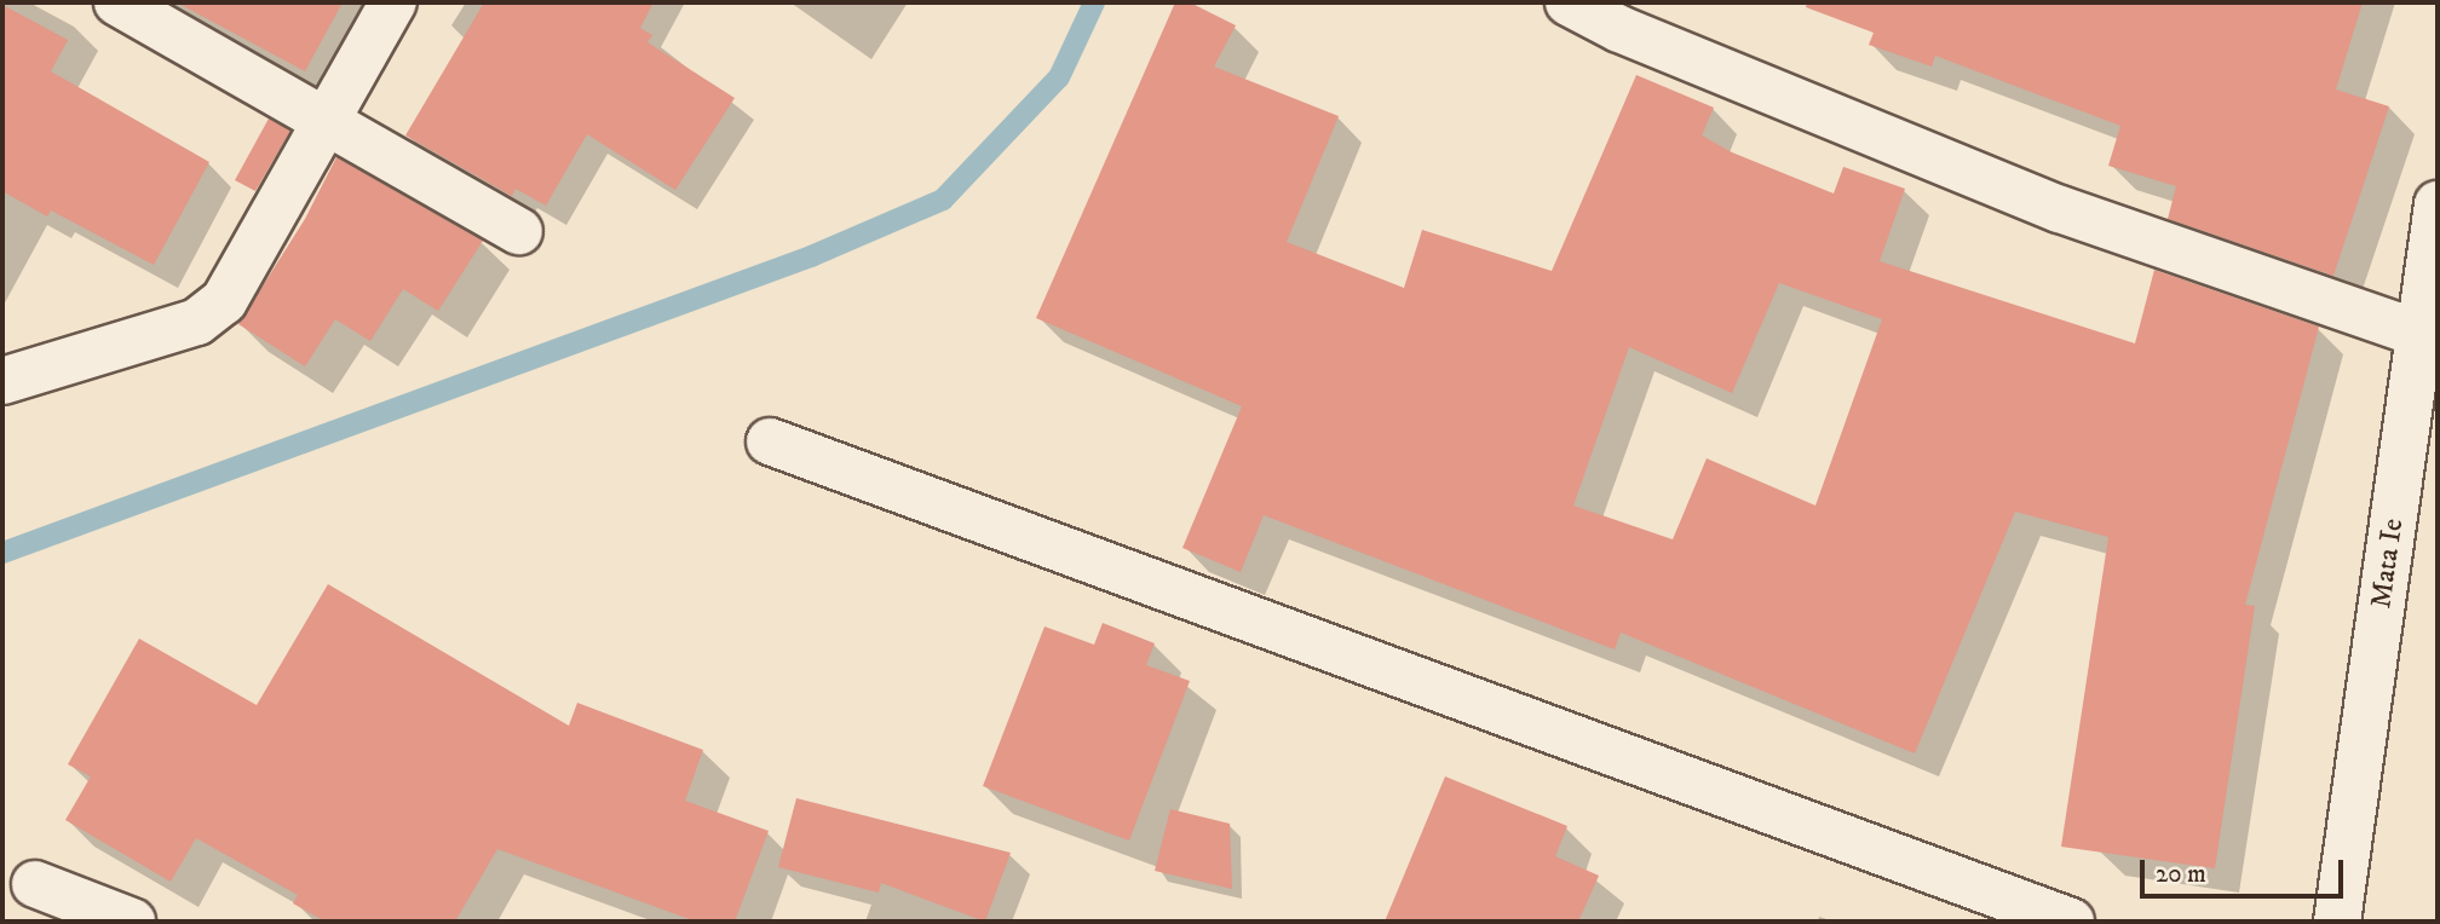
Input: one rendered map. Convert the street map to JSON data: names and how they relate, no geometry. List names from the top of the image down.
{
  "streets": {
    "street": ["Mata Ie"]
  },
  "scale_bar": "20 m"
}
